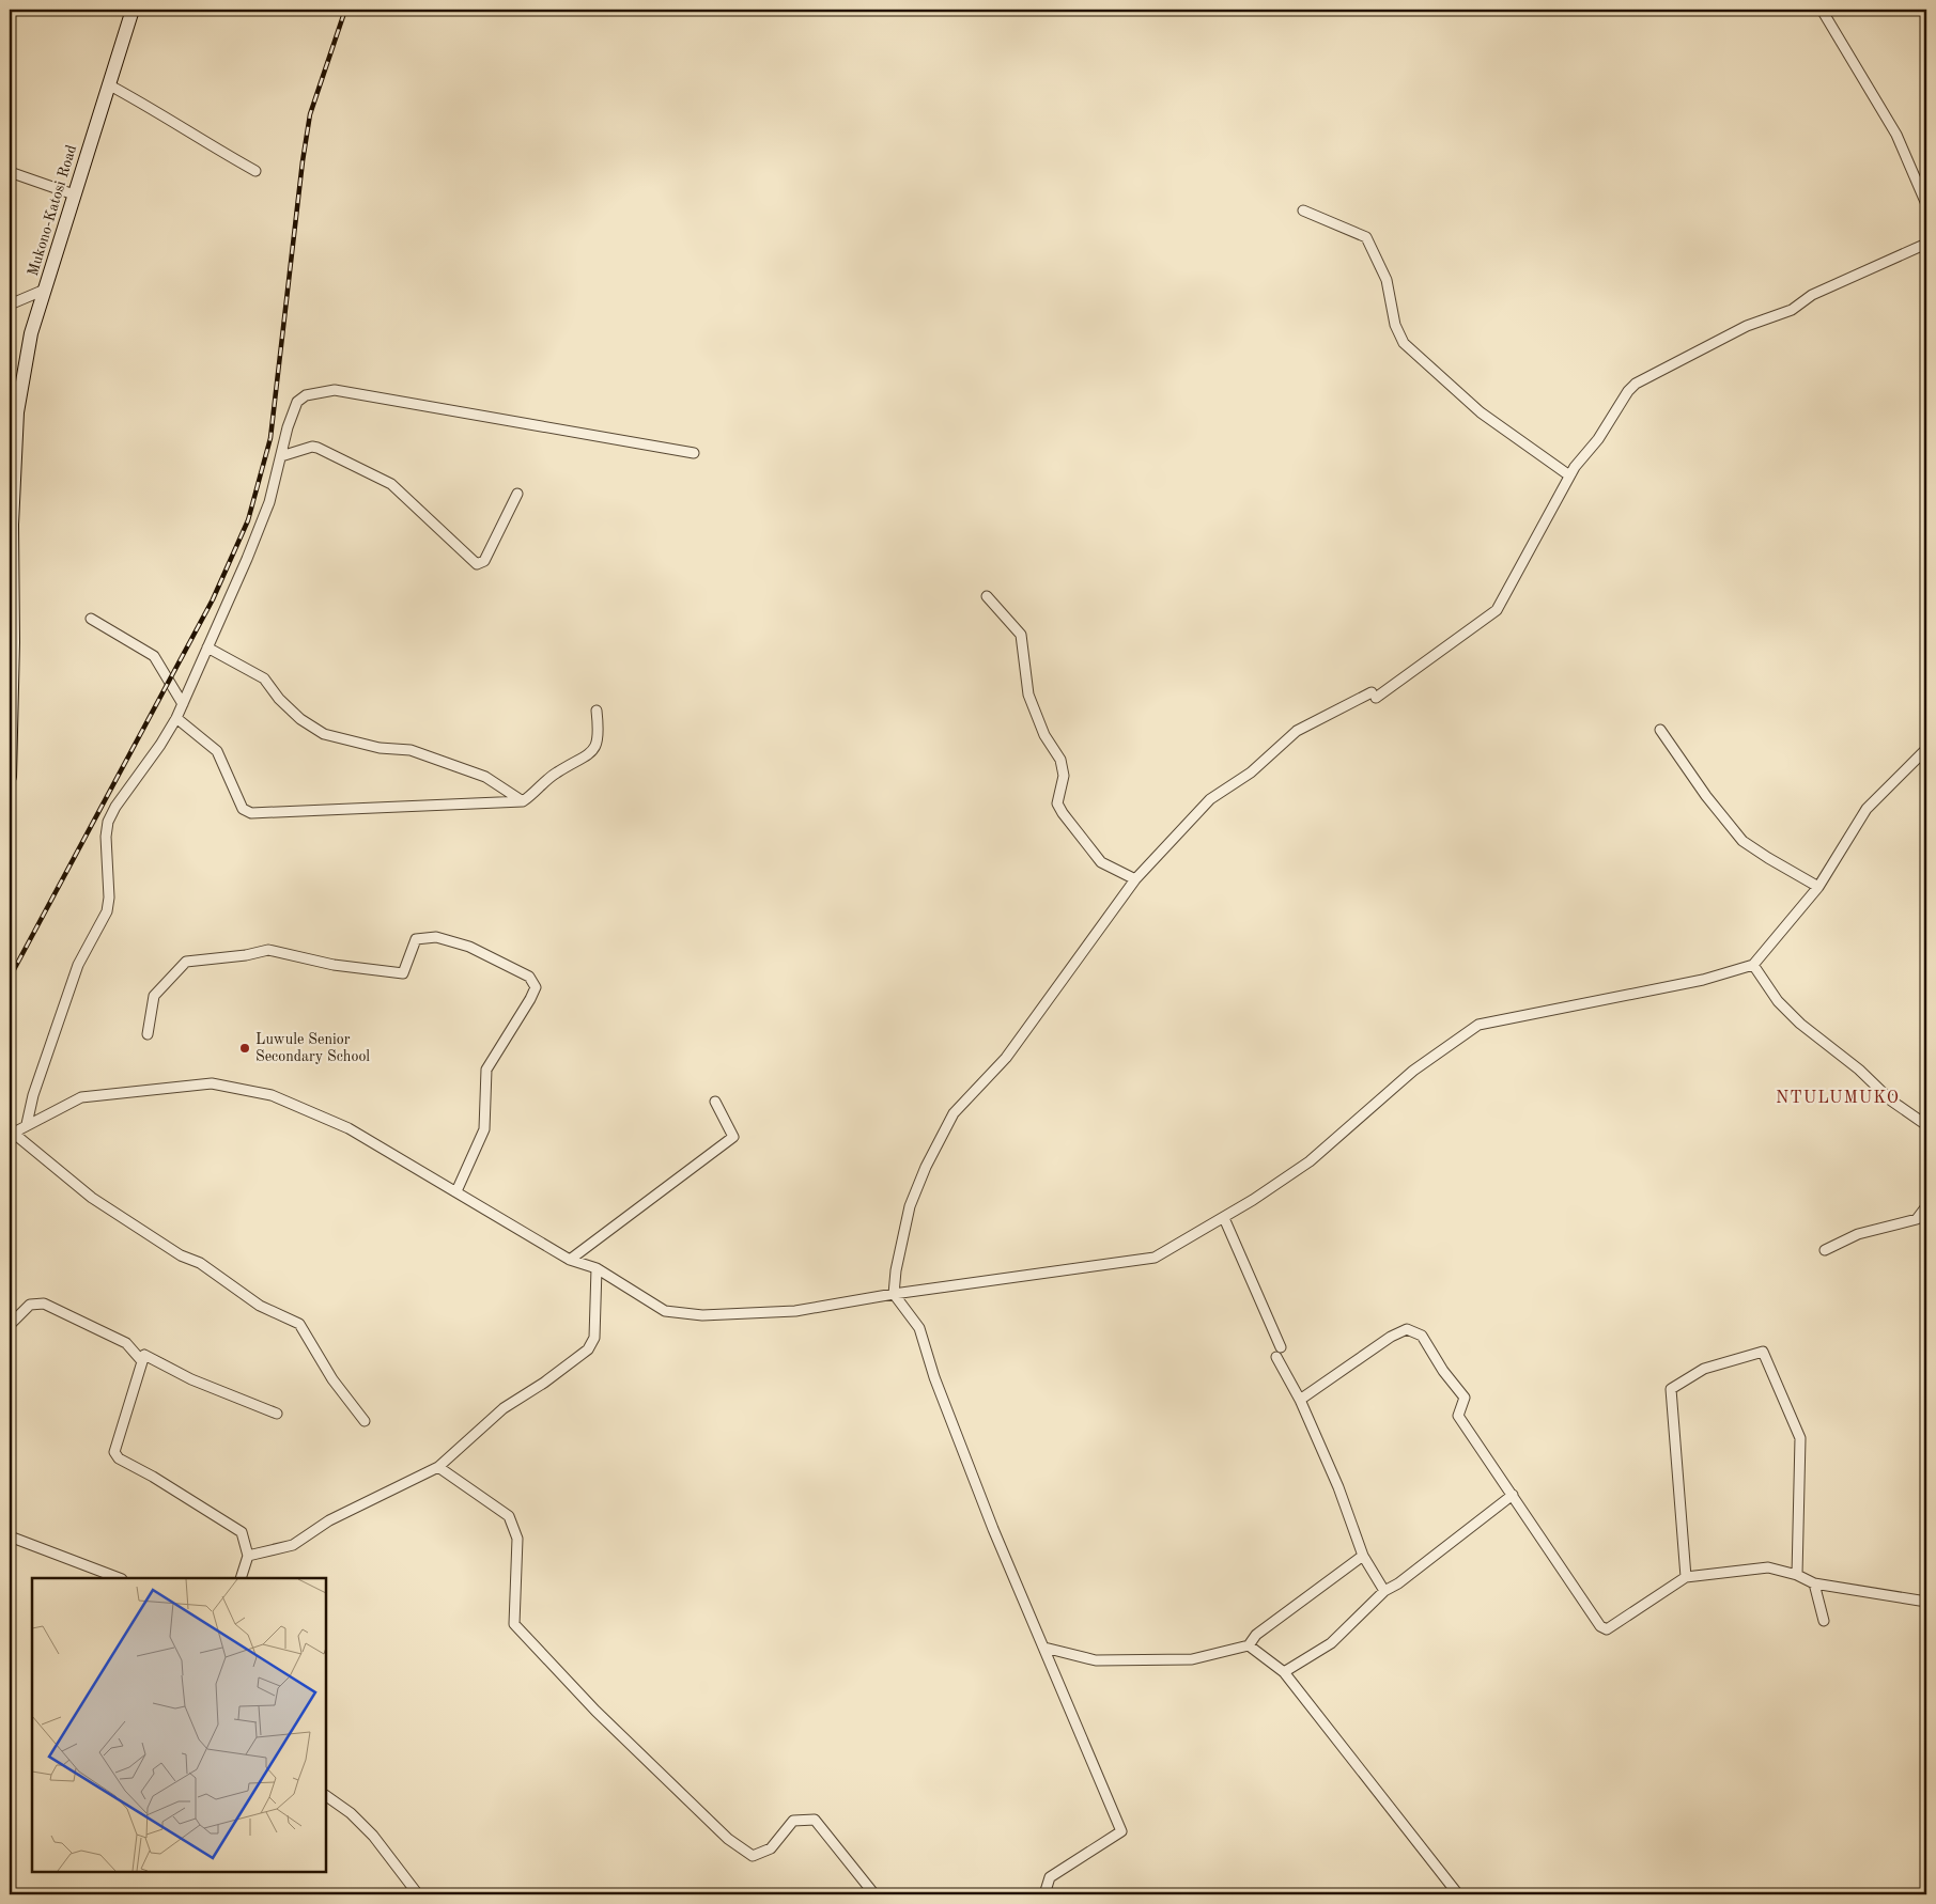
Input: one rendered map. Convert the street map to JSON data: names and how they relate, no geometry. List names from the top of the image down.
{
  "streets": {
    "main road": ["Mukono-Katosi Road"]
  },
  "districts": ["NTULUMUKO"],
  "places": ["Luwule Senior Secondary School"]
}
